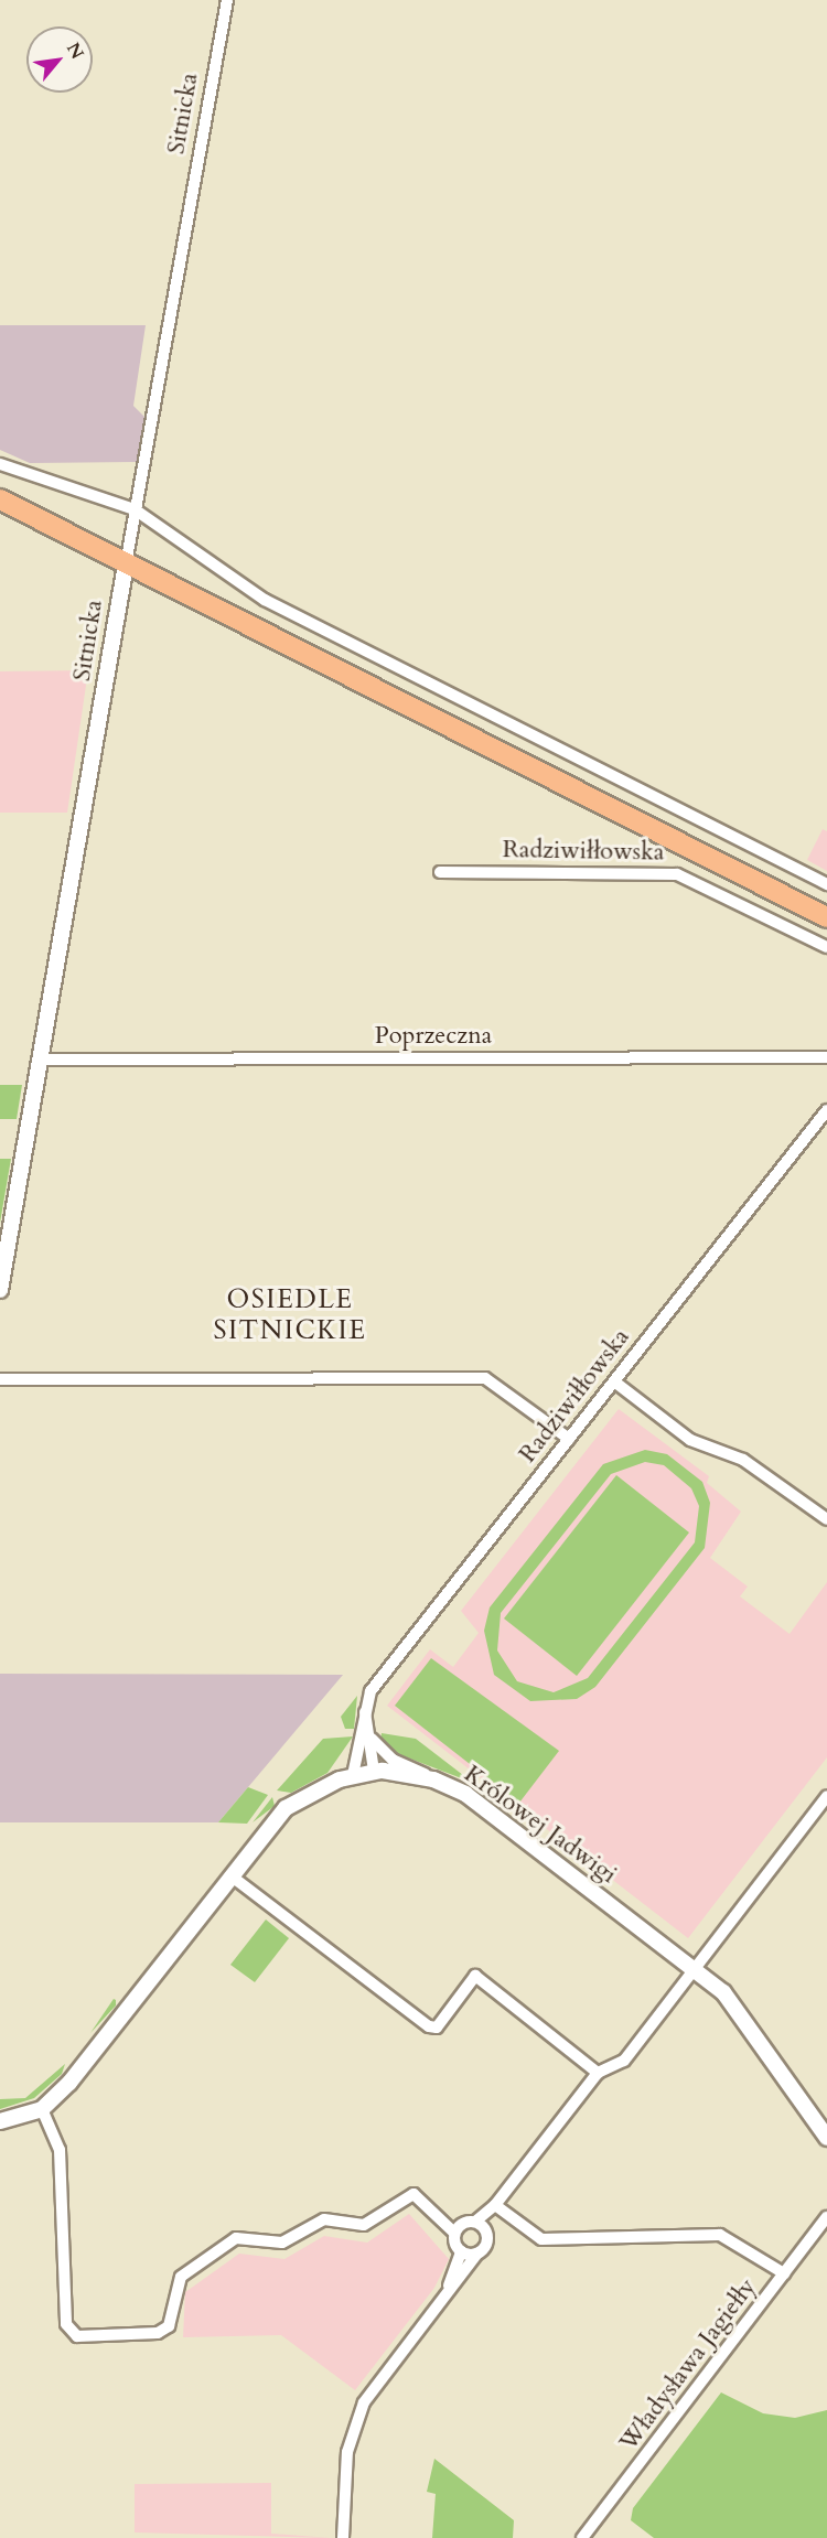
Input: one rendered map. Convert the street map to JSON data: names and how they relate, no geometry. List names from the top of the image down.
{
  "streets": {
    "street": [
      "Sitnicka",
      "Radziwiłłowska",
      "Poprzeczna",
      "Królowej Jadwigi",
      "Władysława Jagiełły"
    ]
  },
  "crossings": [
    ["Sitnicka", "Poprzeczna"],
    ["Radziwiłłowska", "Królowej Jadwigi"]
  ],
  "districts": ["OSIEDLE SITNICKIE"],
  "north": "top right"
}
